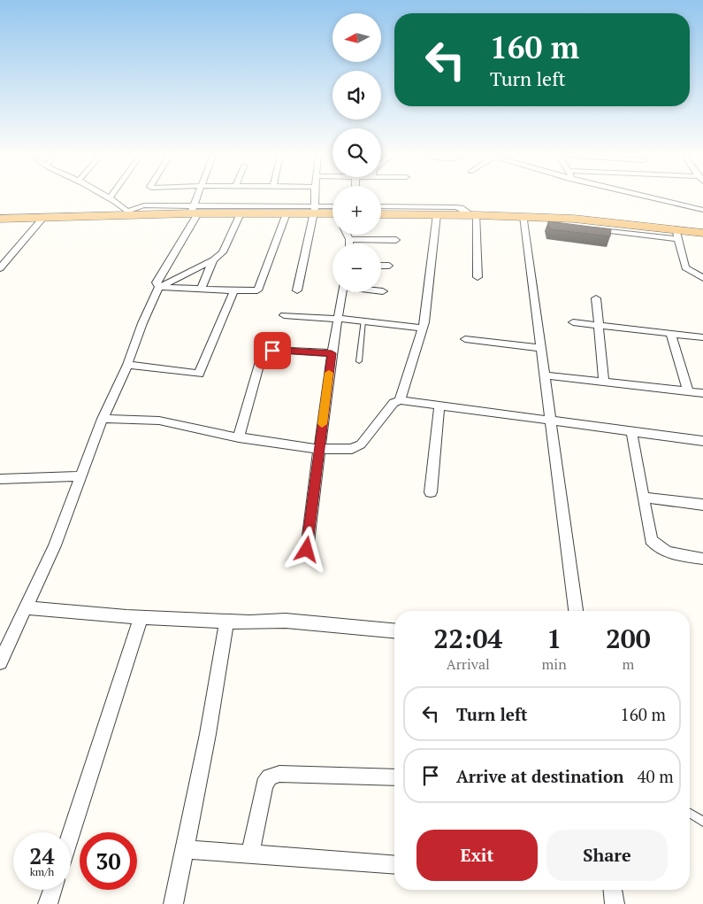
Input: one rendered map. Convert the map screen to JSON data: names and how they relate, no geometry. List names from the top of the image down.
{
  "north": "left",
  "page": {
    "map_buttons": ["+", "−"],
    "turn": ["160 m", "Turn left"],
    "eta": [
      "22:04",
      "Arrival",
      "1",
      "min",
      "200",
      "m"
    ],
    "list": [
      {
        "name": "Turn left",
        "value": "160 m"
      },
      {
        "name": "Arrive at destination",
        "value": "40 m"
      }
    ],
    "buttons": ["Exit", "Share"],
    "speed": "24 km/h",
    "limit": "30"
  }
}
